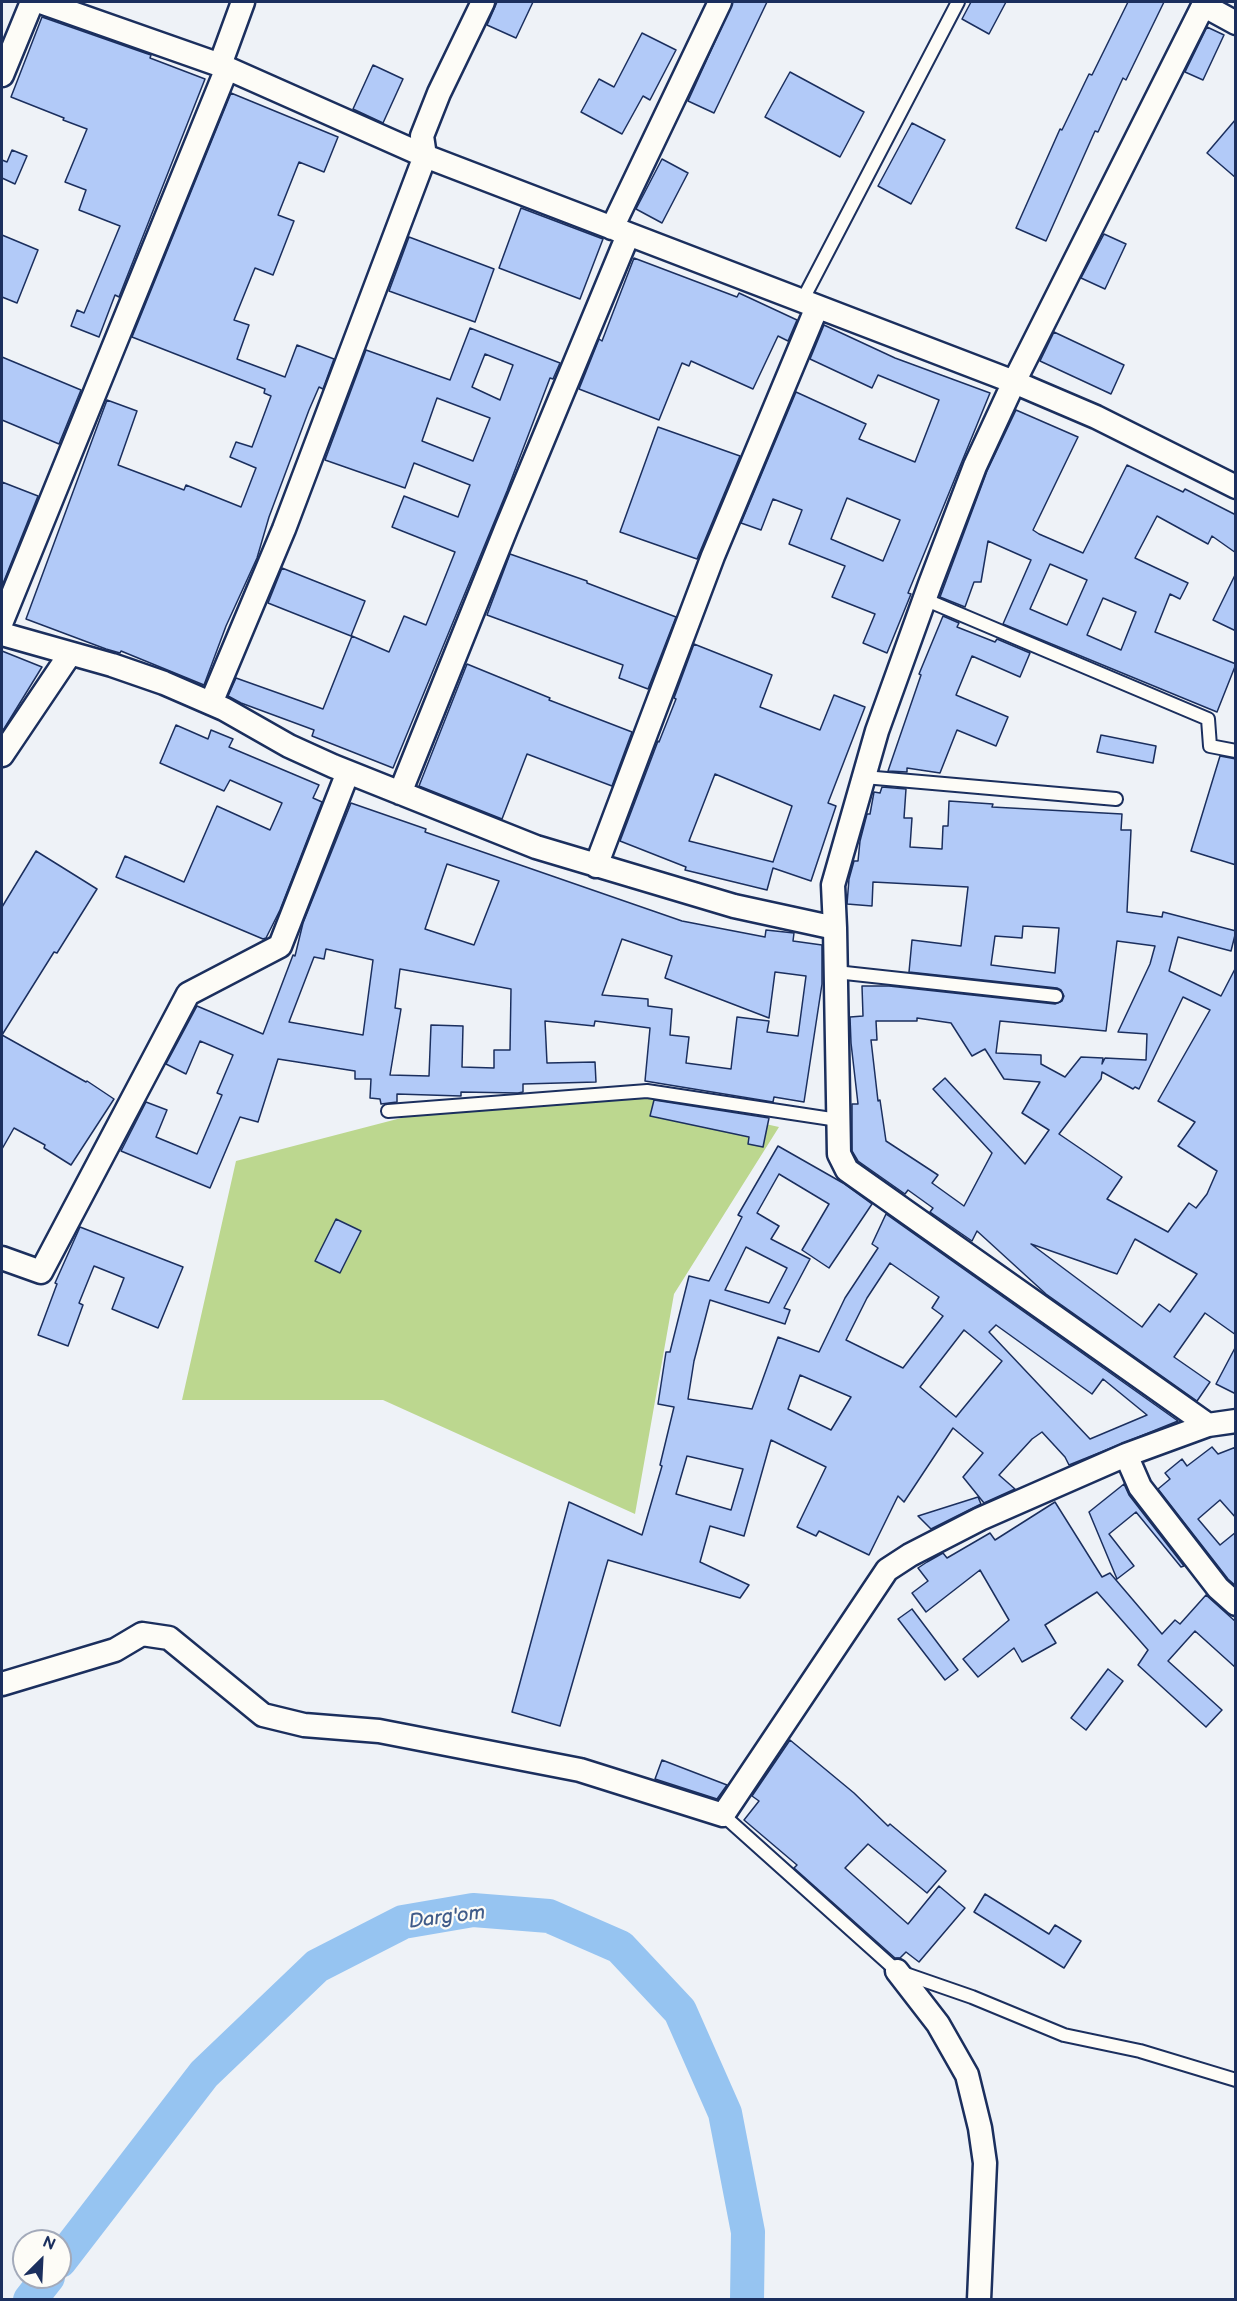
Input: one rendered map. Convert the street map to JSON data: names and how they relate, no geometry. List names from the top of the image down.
{
  "water": ["Darg'om"],
  "north": "top right"
}
